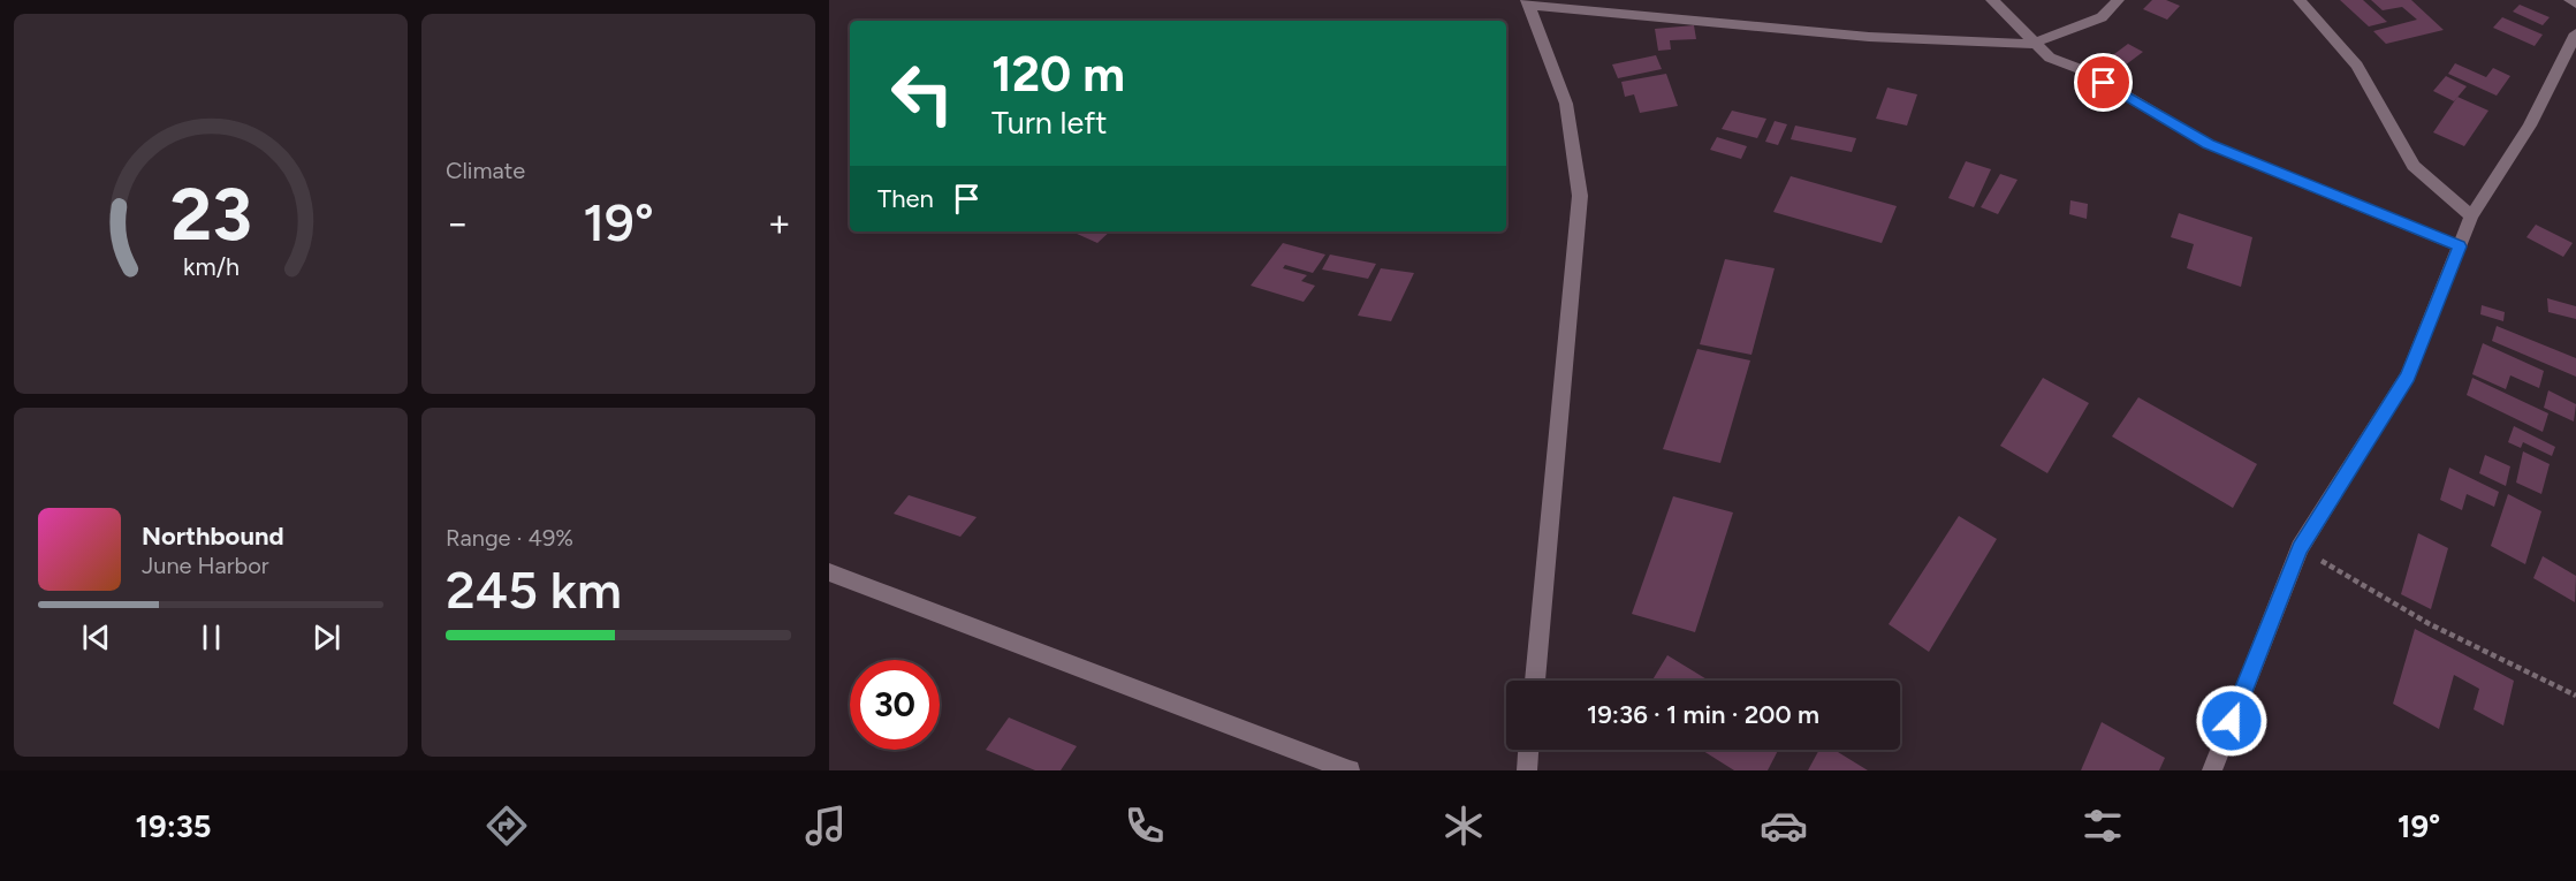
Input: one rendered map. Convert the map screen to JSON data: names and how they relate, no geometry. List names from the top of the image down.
{
  "page": {
    "tile": [
      "Climate",
      ["Range · 49%", "245 km"]
    ],
    "turn": ["120 m", "Turn left"],
    "then": "Then",
    "heat": ["−", "19°", "+"],
    "song": ["Northbound", "June Harbor"],
    "limit": "30",
    "trip": "19:36 · 1 min · 200 m",
    "tabs": ["19:35", "19°"],
    "gauge": ["23", "km/h"]
  }
}
